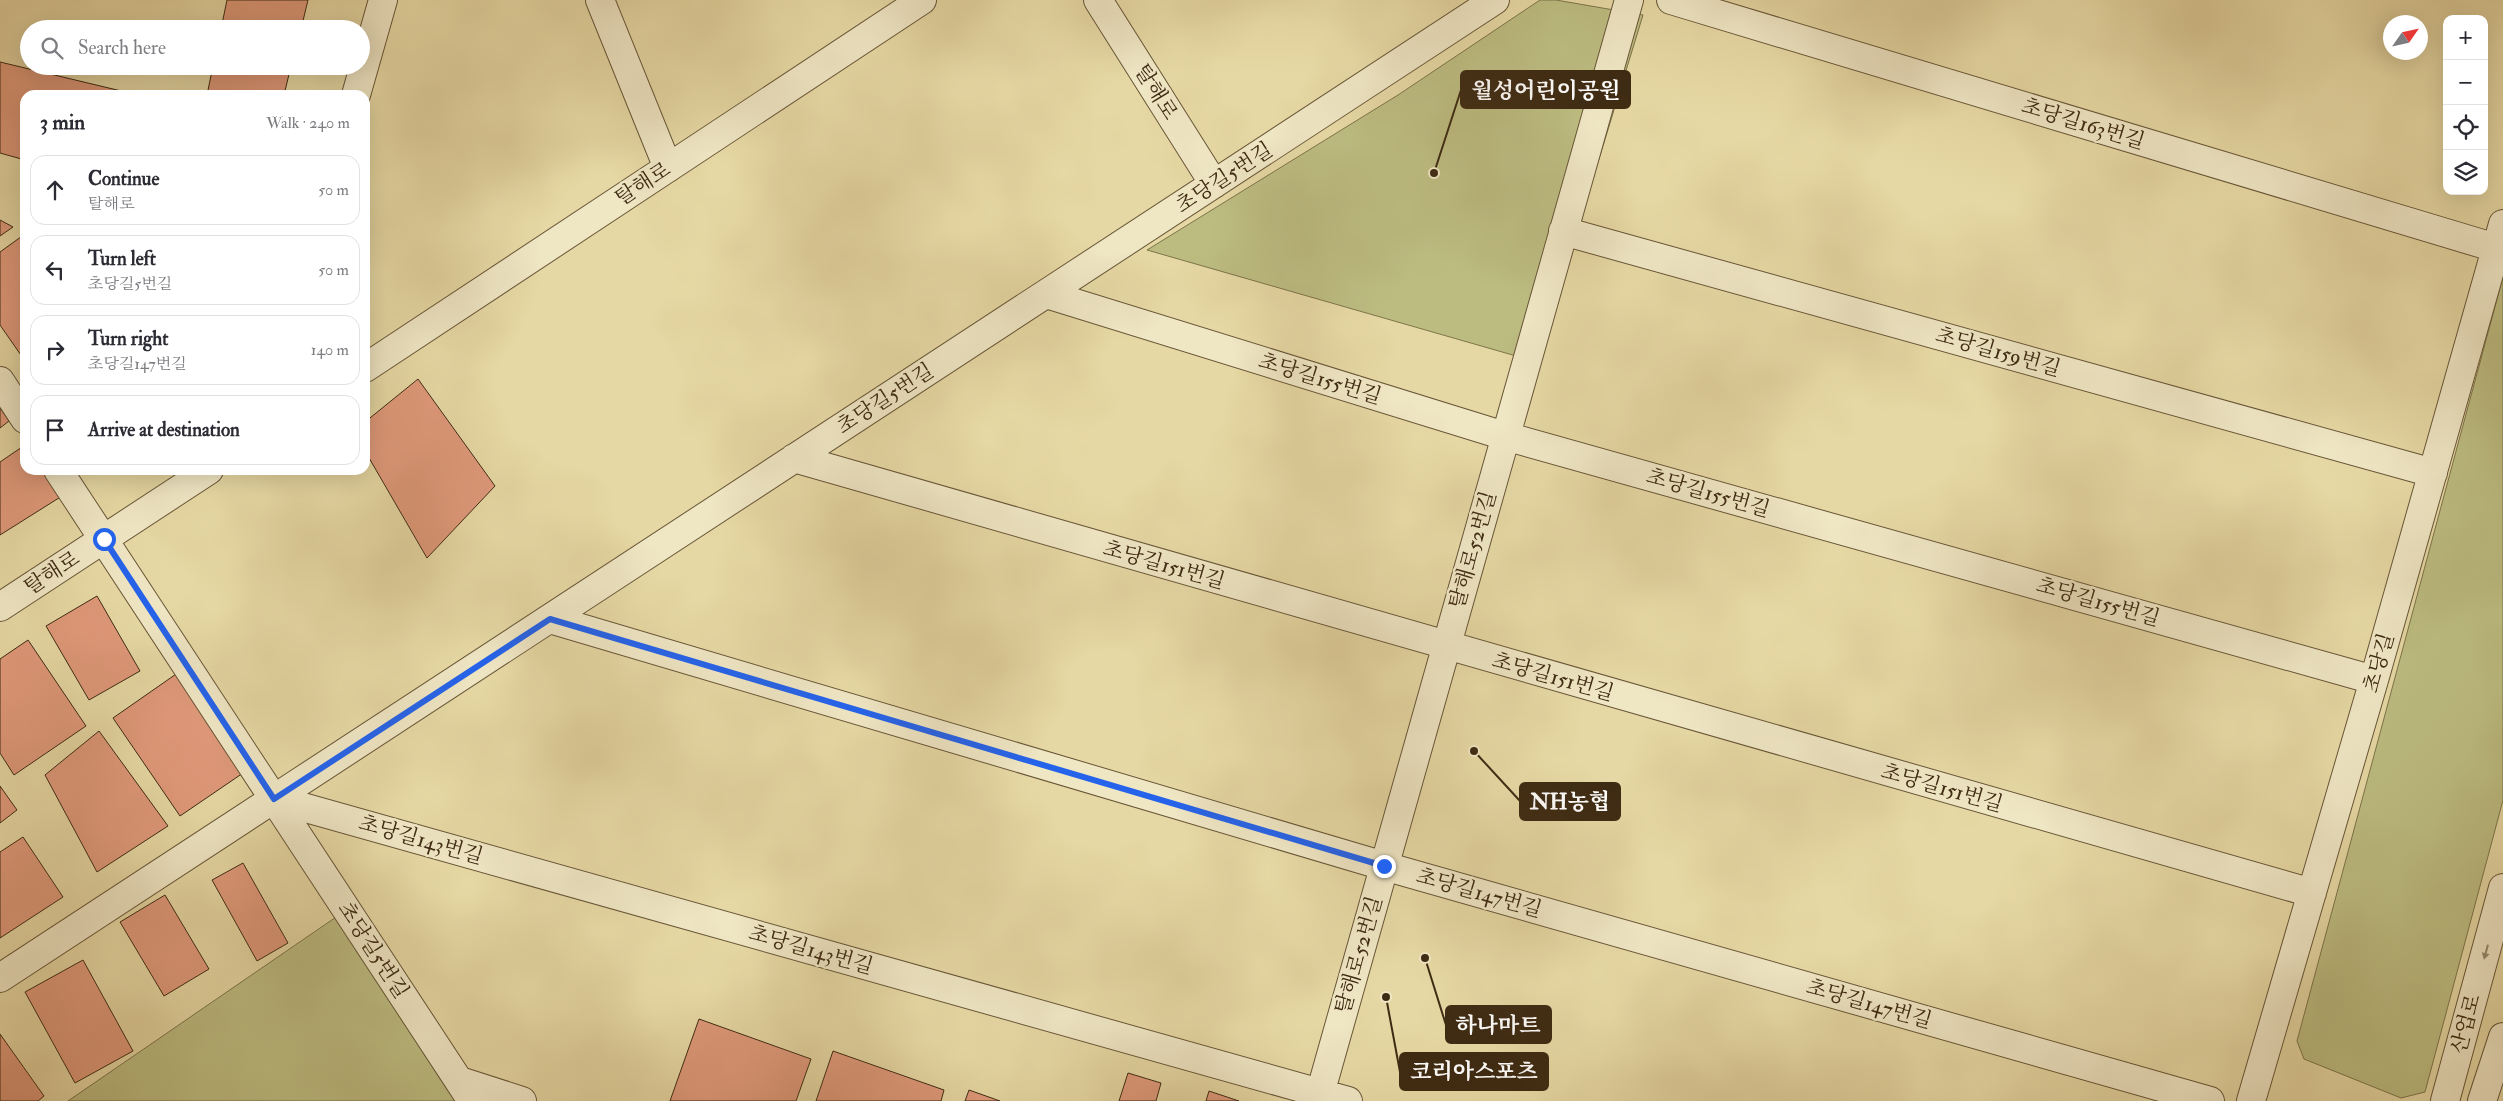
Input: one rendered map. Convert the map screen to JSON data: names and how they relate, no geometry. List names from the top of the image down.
{
  "streets": {
    "street": [
      "탈해로",
      "초당길163번길",
      "초당길5번길",
      "초당길159번길",
      "초당길155번길",
      "탈해로52번길",
      "초당길151번길",
      "초당길",
      "초당길143번길",
      "초당길147번길",
      "산업로"
    ]
  },
  "crossings": [
    ["탈해로", "초당길5번길"],
    ["탈해로", "초당길143번길"],
    ["초당길163번길", "초당길"],
    ["초당길5번길", "초당길155번길"],
    ["초당길5번길", "초당길151번길"],
    ["초당길5번길", "초당길143번길"],
    ["초당길5번길", "초당길147번길"],
    ["초당길159번길", "탈해로52번길"],
    ["초당길159번길", "초당길"],
    ["초당길155번길", "탈해로52번길"],
    ["초당길155번길", "초당길"],
    ["탈해로52번길", "초당길151번길"],
    ["탈해로52번길", "초당길143번길"],
    ["탈해로52번길", "초당길147번길"],
    ["초당길151번길", "초당길"]
  ],
  "places": [
    "월성어린이공원",
    "NH농협",
    "하나마트",
    "코리아스포츠"
  ],
  "north": "top right",
  "page": {
    "map_buttons": ["+", "−"],
    "search": "Search here",
    "heading": ["3 min", "Walk · 240 m"],
    "list": [
      ["Continue", "탈해로", "50 m"],
      ["Turn left", "초당길5번길", "50 m"],
      ["Turn right", "초당길147번길", "140 m"],
      "Arrive at destination"
    ]
  }
}
